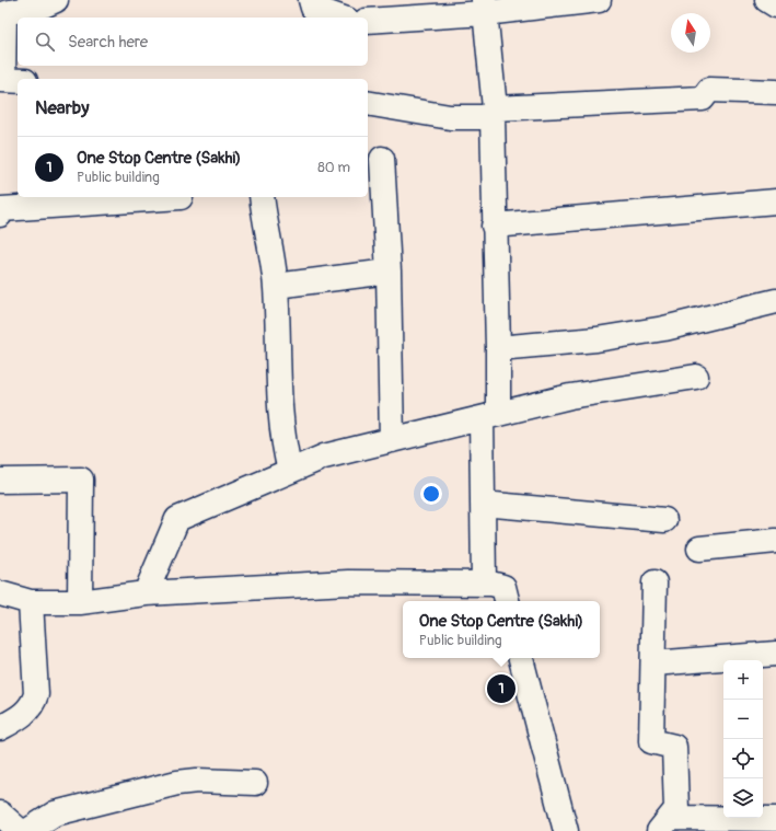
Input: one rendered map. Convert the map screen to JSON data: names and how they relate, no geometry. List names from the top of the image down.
{
  "north": "top",
  "page": {
    "search": "Search here",
    "heading": "Nearby",
    "list": [
      {
        "mark": "1",
        "name": "One Stop Centre (Sakhi)",
        "note": "Public building",
        "value": "80 m"
      }
    ],
    "popup": ["One Stop Centre (Sakhi)", "Public building"],
    "map_buttons": ["+", "−"],
    "pins": "1"
  }
}
